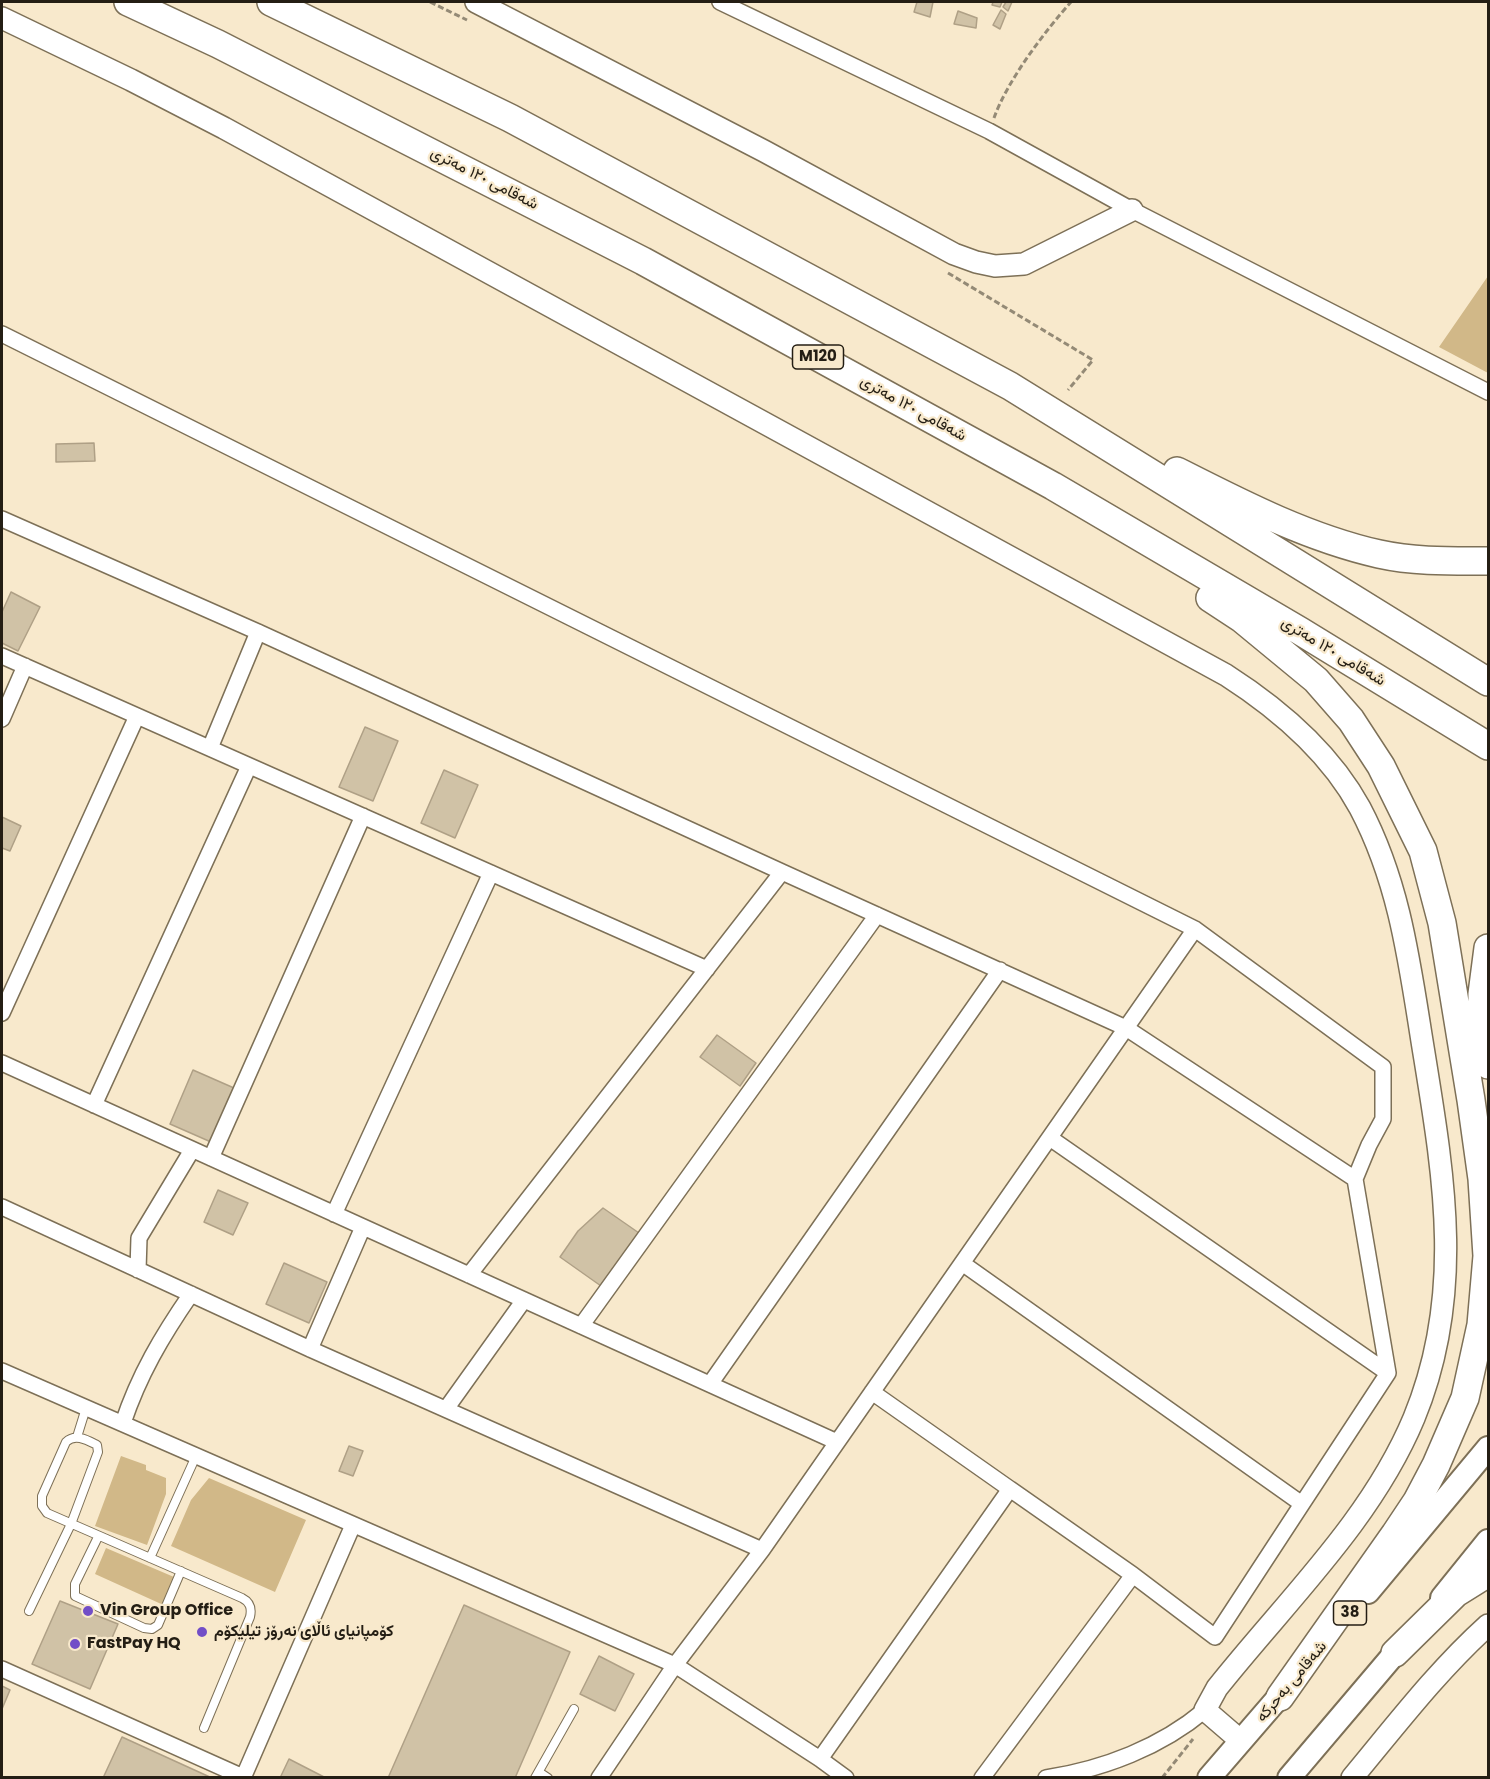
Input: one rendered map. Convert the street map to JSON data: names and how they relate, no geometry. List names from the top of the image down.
{
  "streets": {
    "highway": ["شەقامی ١٢٠ مەتری", "M120"],
    "main road": ["38", "شەقامی بەحرکە"]
  },
  "places": ["Vin Group Office", "كۆمپانیای ئاڵای نه‌رۆز تیلیكۆم", "FastPay HQ"]
}
